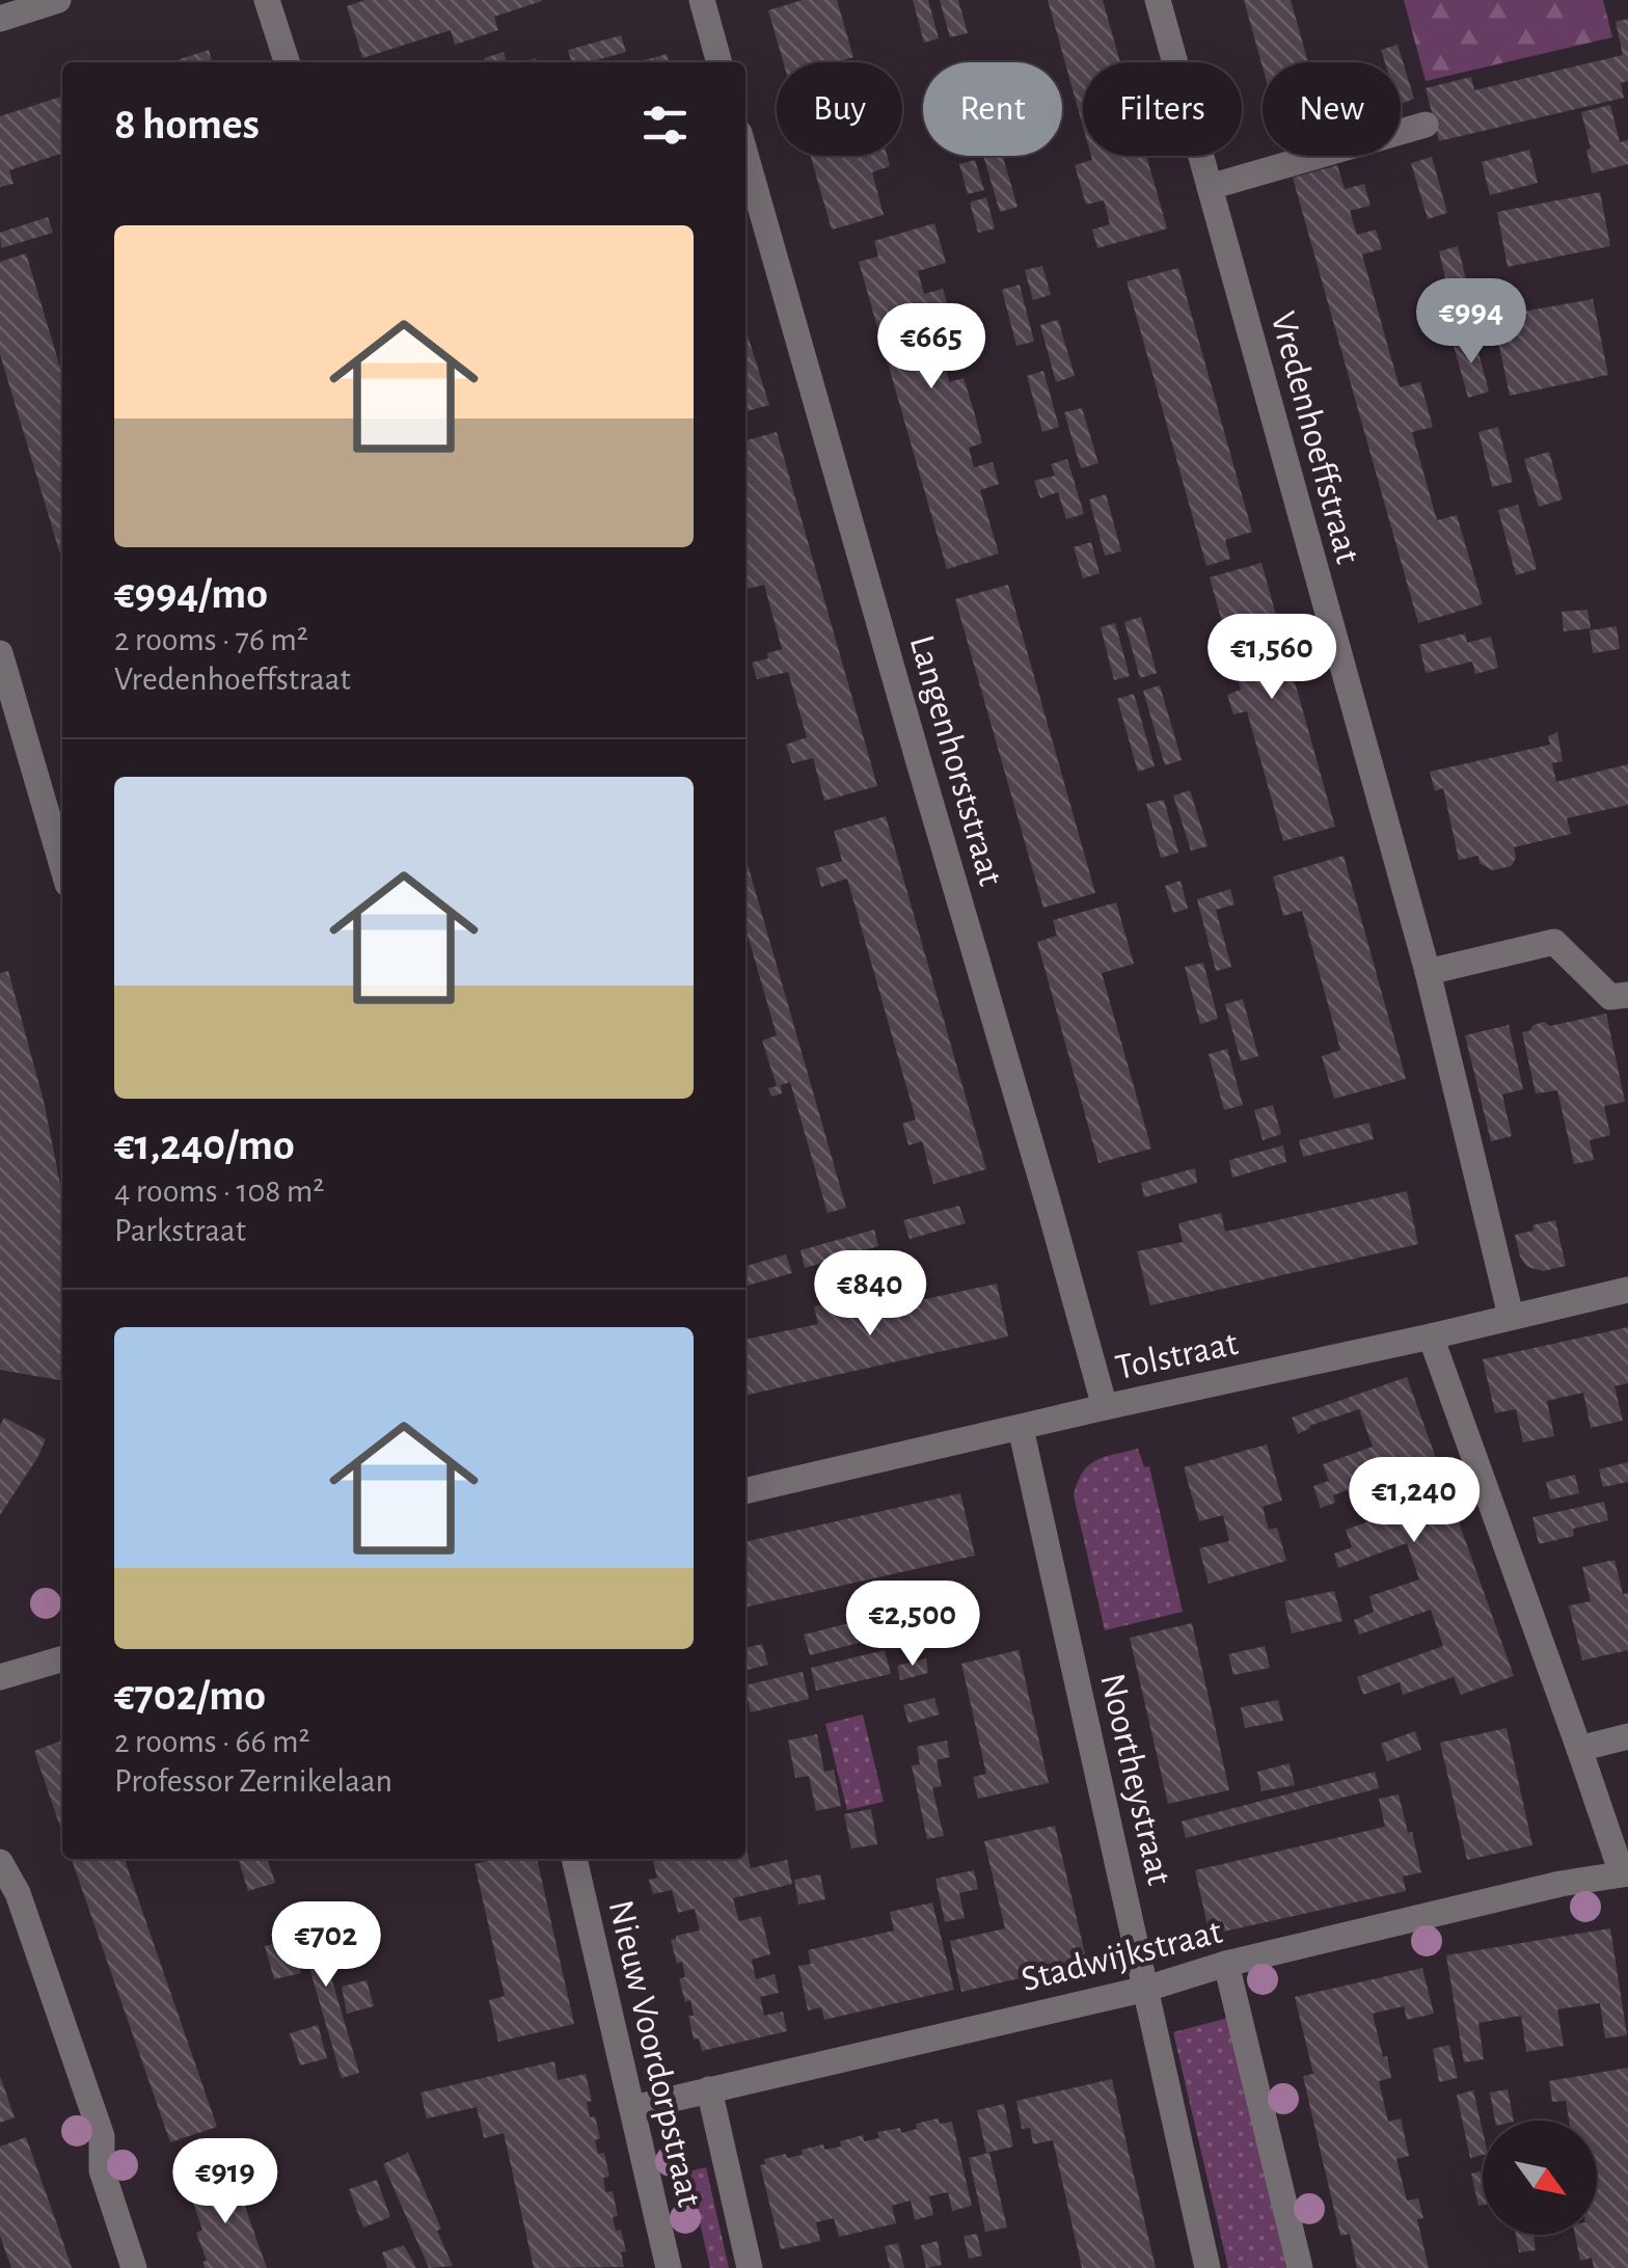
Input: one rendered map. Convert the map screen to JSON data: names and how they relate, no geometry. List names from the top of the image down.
{
  "streets": {
    "street": [
      "Vredenhoeffstraat",
      "Langenhorststraat",
      "Tolstraat",
      "Noortheystraat",
      "Stadwijkstraat",
      "Nieuw Voordorpstraat"
    ]
  },
  "crossings": [
    ["Vredenhoeffstraat", "Tolstraat"],
    ["Langenhorststraat", "Tolstraat"],
    ["Tolstraat", "Noortheystraat"],
    ["Noortheystraat", "Stadwijkstraat"],
    ["Stadwijkstraat", "Nieuw Voordorpstraat"]
  ],
  "north": "bottom right",
  "page": {
    "chip": [
      "Buy",
      "Rent",
      "Filters",
      "New"
    ],
    "heading": "8 homes",
    "list": [
      {
        "name": "€994/mo",
        "note": "2 rooms · 76 m² · Vredenhoeffstraat"
      },
      {
        "name": "€1,240/mo",
        "note": "4 rooms · 108 m² · Parkstraat"
      },
      {
        "name": "€702/mo",
        "note": "2 rooms · 66 m² · Professor Zernikelaan"
      }
    ],
    "price": [
      "€994",
      "€665",
      "€1,560",
      "€840",
      "€1,240",
      "€2,500",
      "€702",
      "€919"
    ]
  }
}
